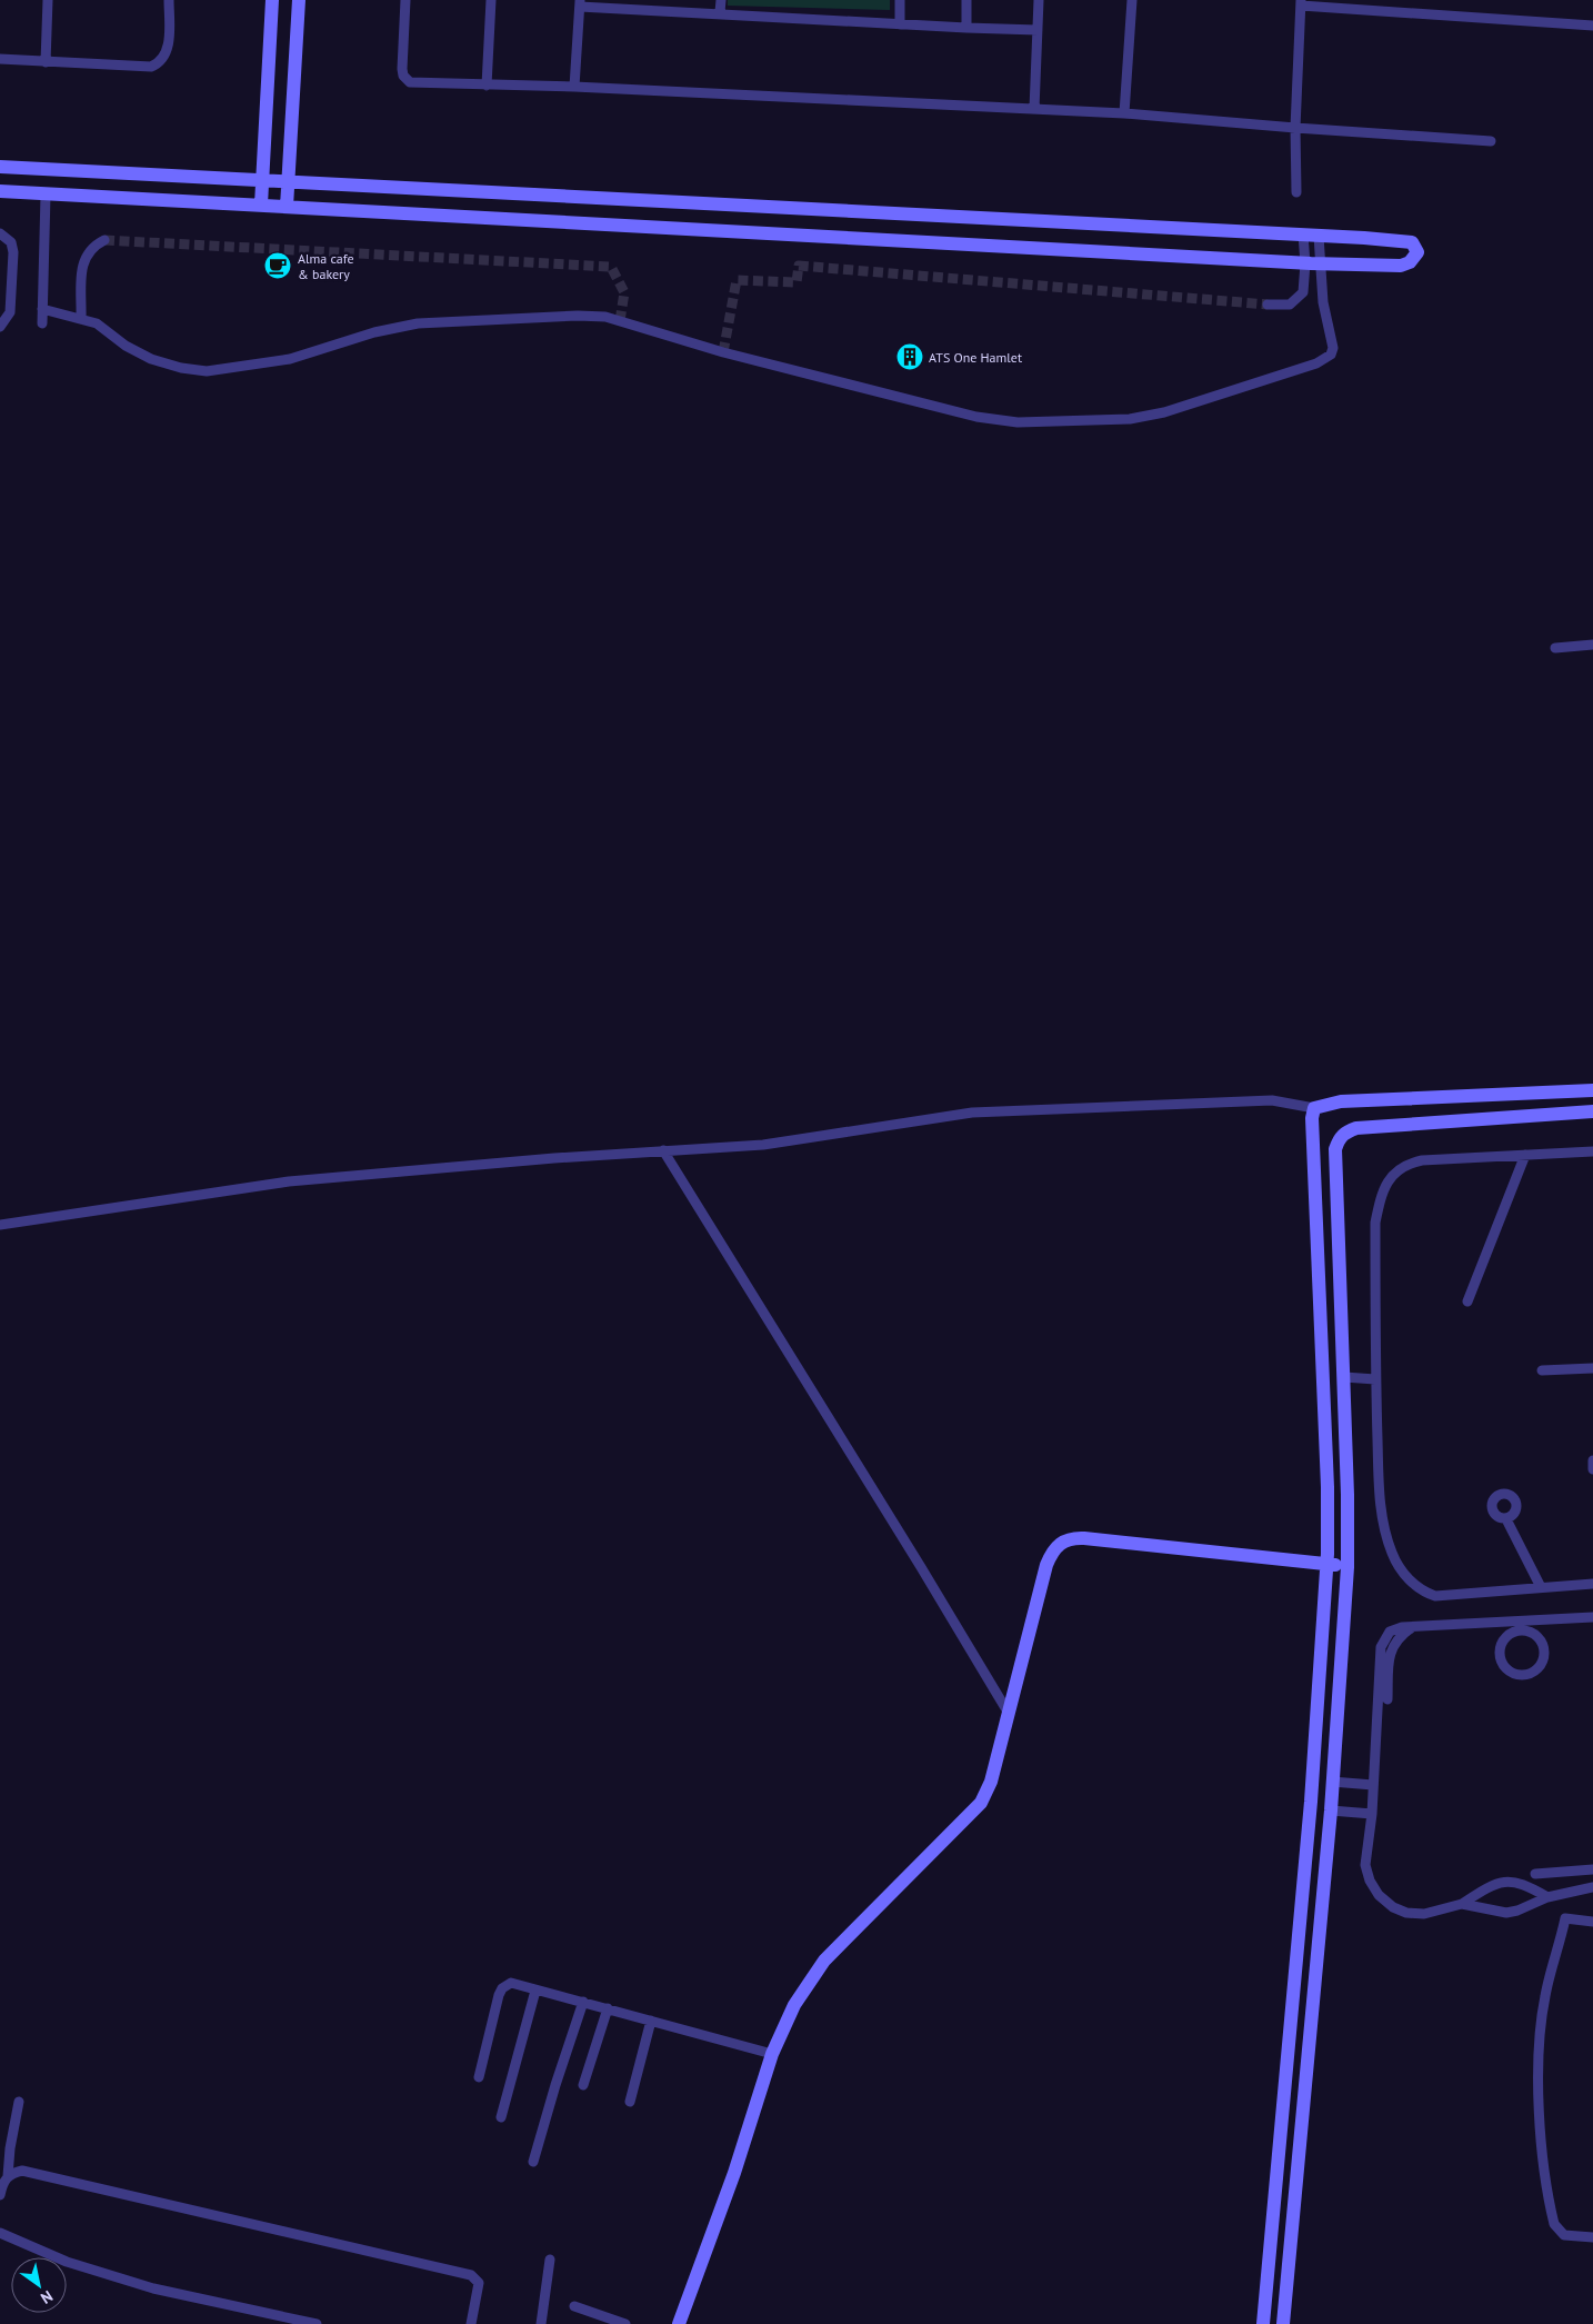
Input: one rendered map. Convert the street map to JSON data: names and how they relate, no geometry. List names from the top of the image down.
{
  "places": {
    "cafe": ["Alma cafe & bakery"],
    "building": ["ATS One Hamlet"]
  },
  "north": "bottom right"
}
